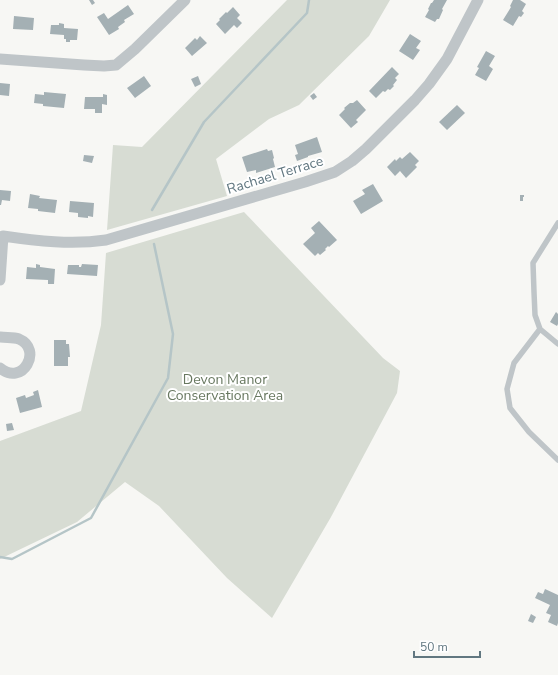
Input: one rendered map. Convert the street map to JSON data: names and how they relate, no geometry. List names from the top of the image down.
{
  "streets": {
    "street": ["Rachael Terrace"]
  },
  "parks": ["Devon Manor Conservation Area"],
  "scale_bar": "50 m"
}
